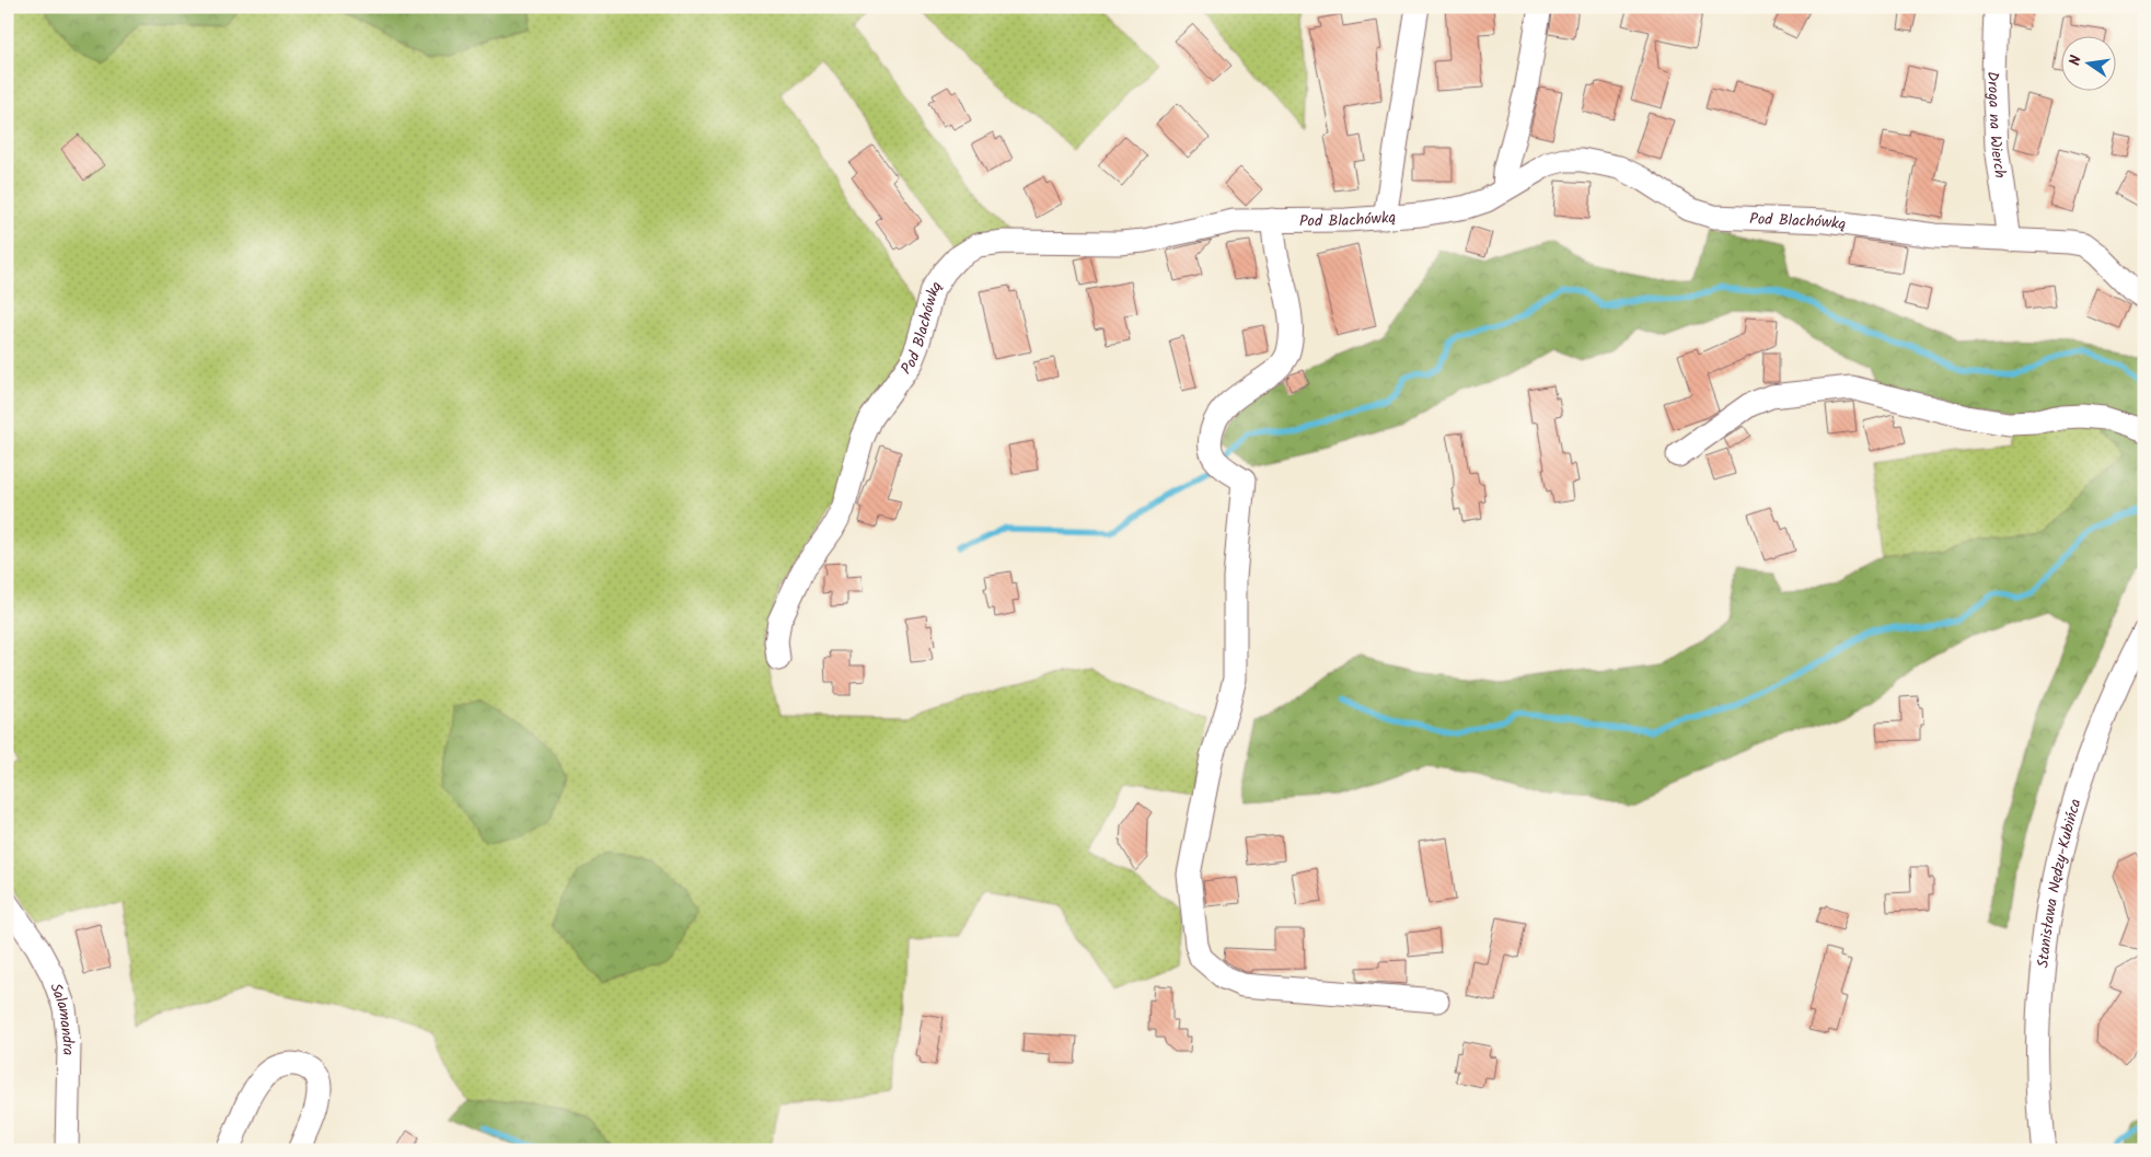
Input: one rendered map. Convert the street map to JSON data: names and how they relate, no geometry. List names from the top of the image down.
{
  "streets": {
    "street": [
      "Droga na Wierch",
      "Pod Blachówką",
      "Stanisława Nędzy-Kubińca",
      "Salamandra"
    ]
  },
  "crossings": [
    ["Droga na Wierch", "Pod Blachówką"]
  ],
  "north": "left"
}
